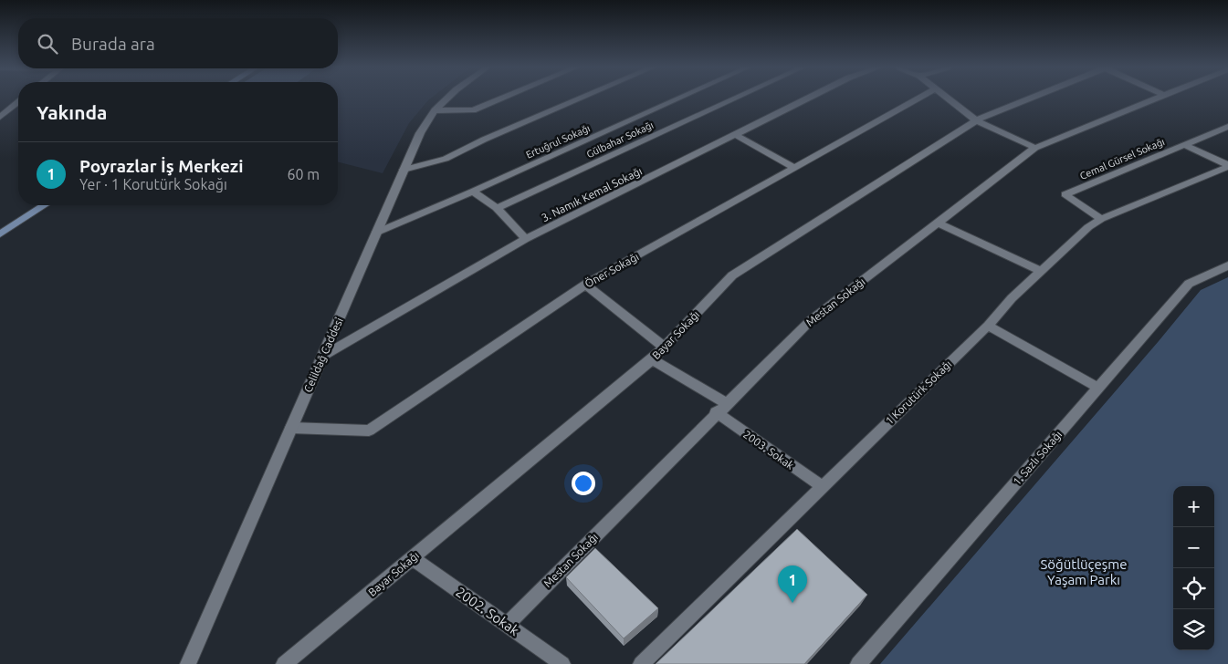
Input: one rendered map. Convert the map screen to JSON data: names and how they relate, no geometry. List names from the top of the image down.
{
  "streets": {
    "street": [
      "Gülbahar Sokağı",
      "Ertuğrul Sokağı",
      "Cemal Gürsel Sokağı",
      "3. Namık Kemal Sokağı",
      "Öner Sokağı",
      "Mestan Sokağı",
      "Bayar Sokağı",
      "Celildağ Caddesi",
      "1 Korutürk Sokağı",
      "2003. Sokak",
      "1. Sazlı Sokağı",
      "2002. Sokak"
    ]
  },
  "crossings": [
    ["Ertuğrul Sokağı", "Celildağ Caddesi"],
    ["Cemal Gürsel Sokağı", "1 Korutürk Sokağı"],
    ["3. Namık Kemal Sokağı", "Celildağ Caddesi"],
    ["Öner Sokağı", "Celildağ Caddesi"],
    ["Mestan Sokağı", "2003. Sokak"],
    ["Mestan Sokağı", "2002. Sokak"],
    ["Bayar Sokağı", "2003. Sokak"],
    ["Bayar Sokağı", "2002. Sokak"],
    ["1 Korutürk Sokağı", "2003. Sokak"]
  ],
  "parks": ["Söğütlüçeşme Yaşam Parkı"],
  "page": {
    "search": "Burada ara",
    "heading": "Yakında",
    "list": [
      {
        "mark": "1",
        "name": "Poyrazlar İş Merkezi",
        "note": "Yer · 1 Korutürk Sokağı",
        "value": "60 m"
      }
    ],
    "map_buttons": ["+", "−"],
    "pins": "1"
  }
}
